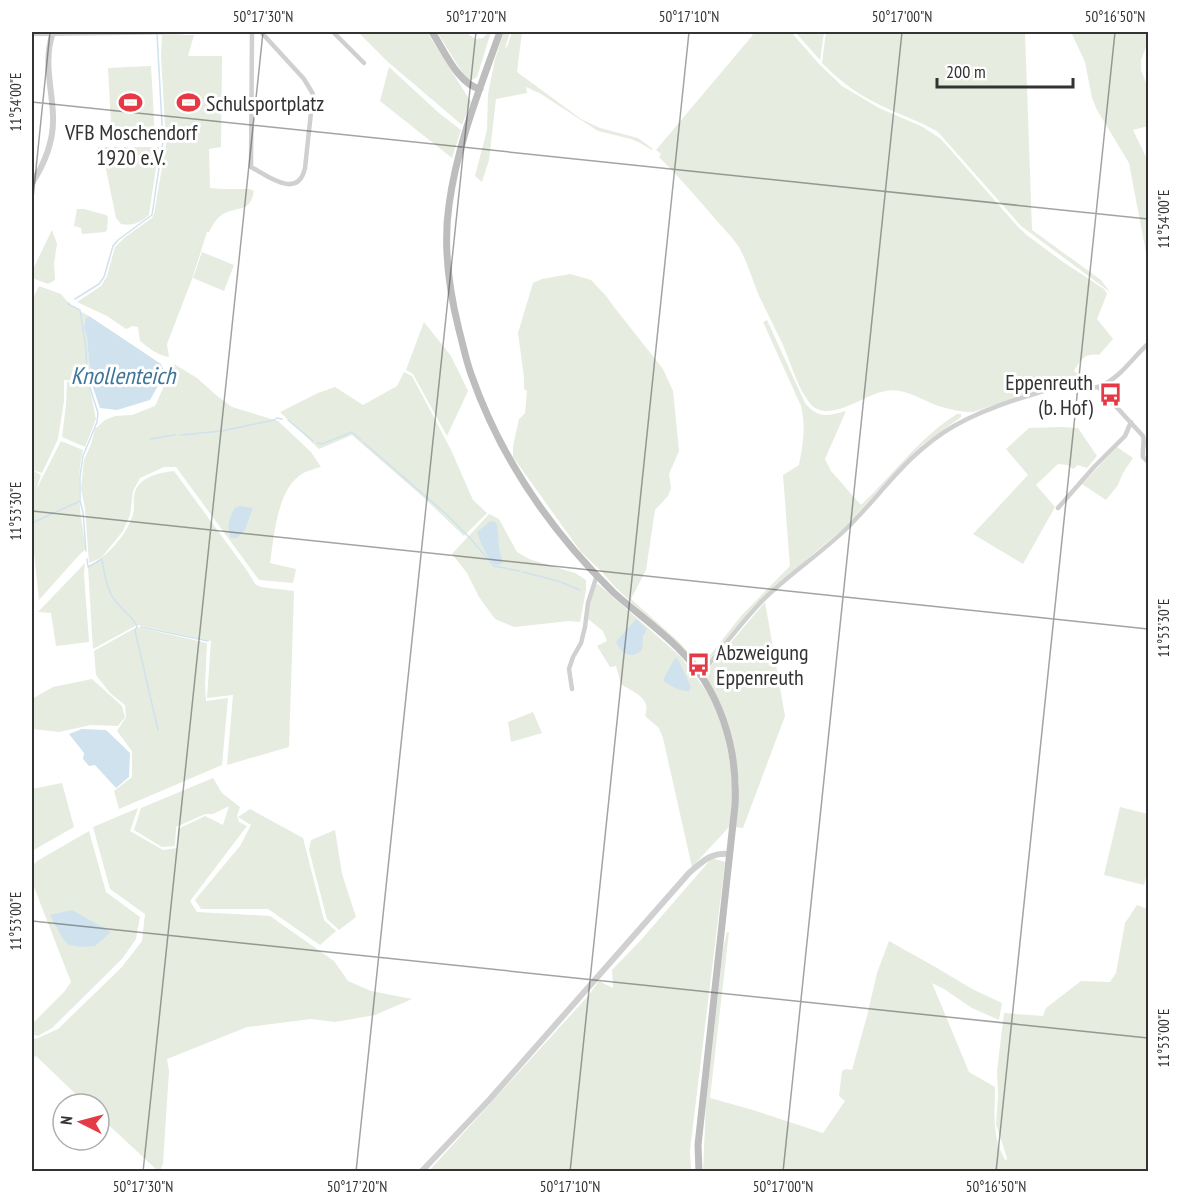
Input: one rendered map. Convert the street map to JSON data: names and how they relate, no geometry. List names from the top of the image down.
{
  "water": ["Knollenteich"],
  "places": {
    "sports": ["VFB Moschendorf 1920 e.V.", "Schulsportplatz"],
    "bus stop": ["Eppenreuth (b. Hof)", "Abzweigung Eppenreuth"]
  },
  "scale_bar": "200 m",
  "north": "left",
  "coordinates": [
    "50°17'30\"N",
    "50°17'20\"N",
    "50°17'10\"N",
    "50°17'00\"N",
    "50°16'50\"N",
    "11°54'00\"E",
    "11°53'30\"E",
    "11°53'00\"E"
  ]
}
